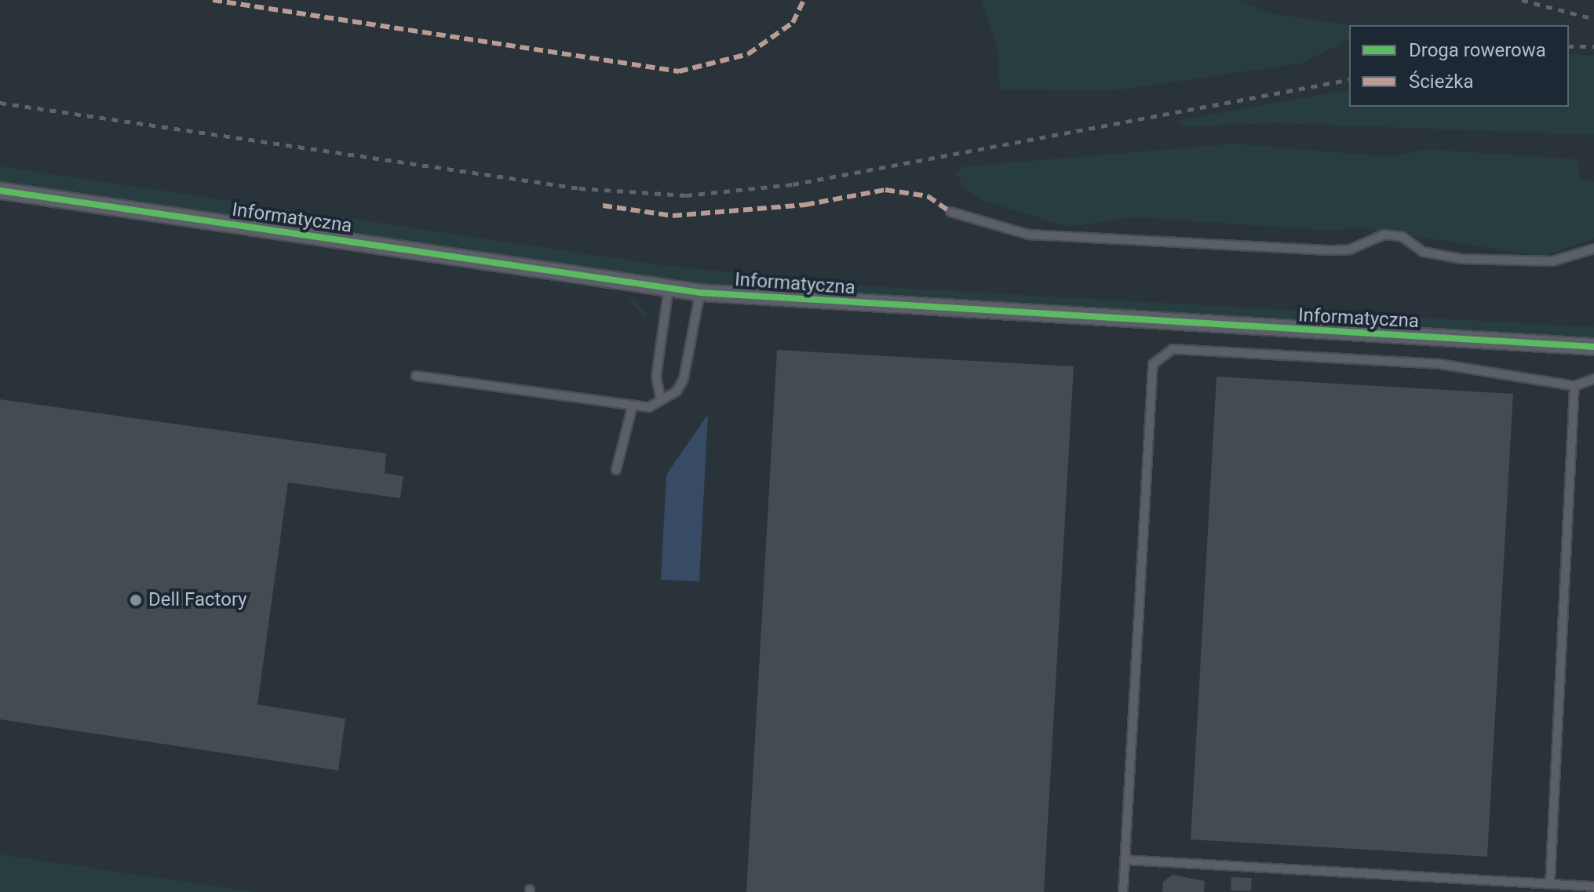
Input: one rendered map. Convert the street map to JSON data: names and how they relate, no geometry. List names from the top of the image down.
{
  "streets": {
    "street": ["Informatyczna"]
  },
  "places": ["Dell Factory"],
  "legend": ["Droga rowerowa", "Ścieżka"]
}
